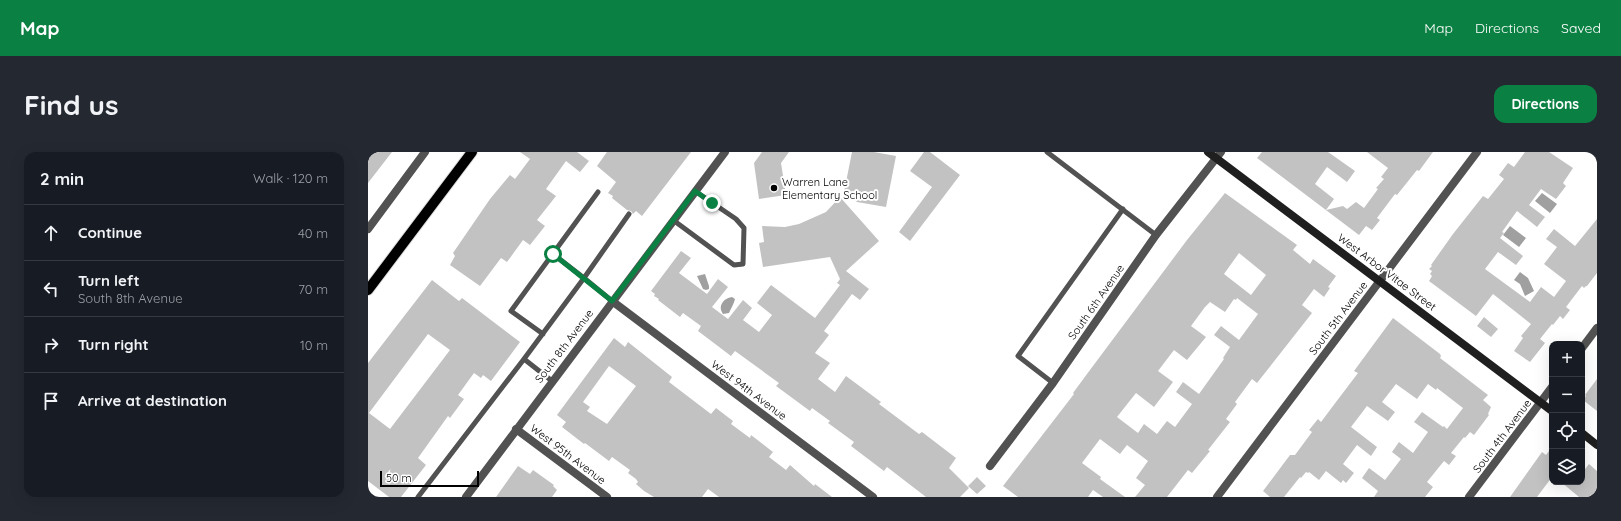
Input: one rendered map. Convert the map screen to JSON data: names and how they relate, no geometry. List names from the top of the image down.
{
  "streets": {
    "street": [
      "West Arbor Vitae Street",
      "South 6th Avenue",
      "South 5th Avenue",
      "South 8th Avenue",
      "West 94th Avenue",
      "South 4th Avenue",
      "West 95th Avenue"
    ]
  },
  "crossings": [
    ["West Arbor Vitae Street", "South 6th Avenue"],
    ["West Arbor Vitae Street", "South 5th Avenue"],
    ["West Arbor Vitae Street", "South 4th Avenue"],
    ["South 8th Avenue", "West 94th Avenue"],
    ["South 8th Avenue", "West 95th Avenue"]
  ],
  "places": ["Warren Lane Elementary School"],
  "scale_bar": "50 m",
  "page": {
    "header": "Map",
    "nav": ["Map", "Directions", "Saved"],
    "buttons": "Directions",
    "title": "Find us",
    "heading": ["2 min", "Walk · 120 m"],
    "list": [
      ["Continue", "40 m"],
      ["Turn left", "South 8th Avenue", "70 m"],
      ["Turn right", "10 m"],
      "Arrive at destination"
    ],
    "map_buttons": ["+", "−"],
    "scale": "50 m"
  }
}
